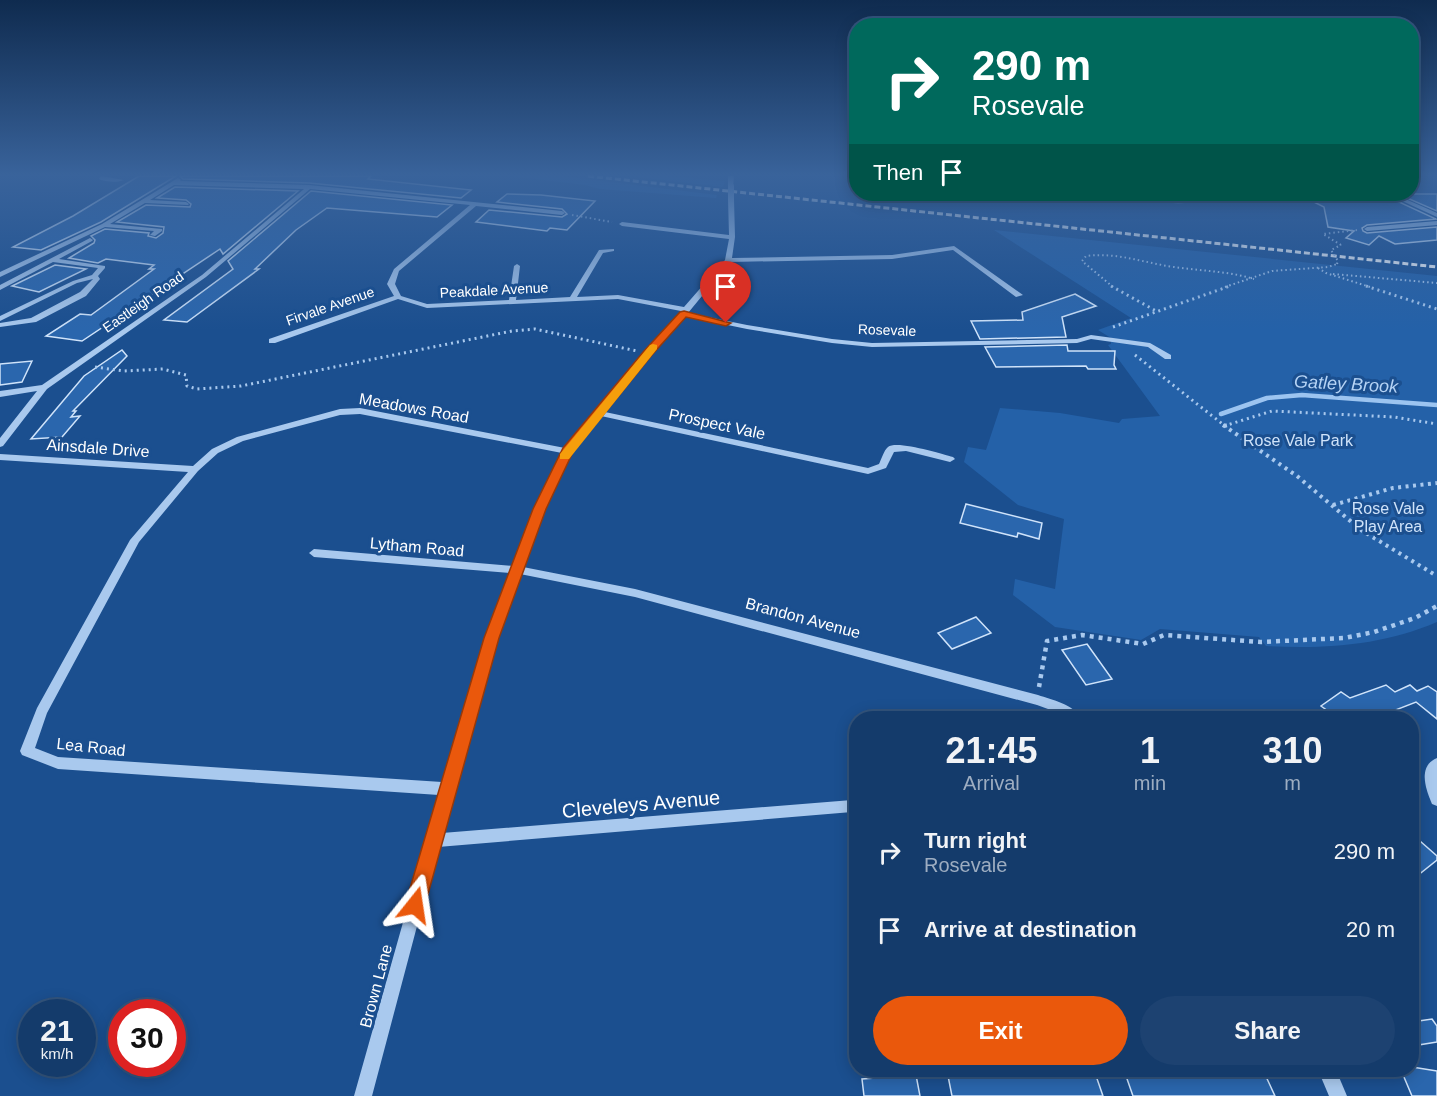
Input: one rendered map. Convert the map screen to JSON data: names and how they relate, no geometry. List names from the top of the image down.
{
  "streets": {
    "street": [
      "Peakdale Avenue",
      "Eastleigh Road",
      "Firvale Avenue",
      "Rosevale",
      "Meadows Road",
      "Prospect Vale",
      "Ainsdale Drive",
      "Lytham Road",
      "Brandon Avenue",
      "Lea Road",
      "Cleveleys Avenue",
      "Brown Lane"
    ]
  },
  "crossings": [
    ["Peakdale Avenue", "Firvale Avenue"],
    ["Peakdale Avenue", "Rosevale"],
    ["Peakdale Avenue", "Brown Lane"],
    ["Rosevale", "Brown Lane"],
    ["Meadows Road", "Ainsdale Drive"],
    ["Meadows Road", "Lea Road"],
    ["Meadows Road", "Brown Lane"],
    ["Prospect Vale", "Brown Lane"],
    ["Ainsdale Drive", "Lea Road"],
    ["Lytham Road", "Brandon Avenue"],
    ["Lytham Road", "Brown Lane"],
    ["Brandon Avenue", "Brown Lane"],
    ["Lea Road", "Brown Lane"],
    ["Cleveleys Avenue", "Brown Lane"]
  ],
  "water": ["Gatley Brook"],
  "parks": ["Rose Vale Park", "Rose Vale Play Area"],
  "page": {
    "turn": ["290 m", "Rosevale"],
    "then": "Then",
    "eta": [
      "21:45",
      "Arrival",
      "1",
      "min",
      "310",
      "m"
    ],
    "list": [
      {
        "name": "Turn right",
        "note": "Rosevale",
        "value": "290 m"
      },
      {
        "name": "Arrive at destination",
        "value": "20 m"
      }
    ],
    "buttons": ["Exit", "Share"],
    "speed": "21 km/h",
    "limit": "30"
  }
}
